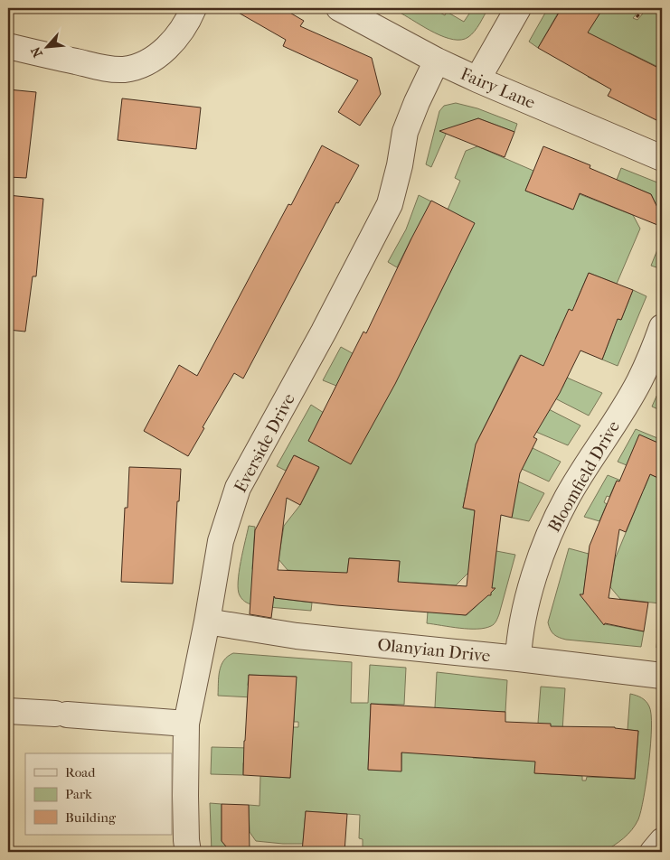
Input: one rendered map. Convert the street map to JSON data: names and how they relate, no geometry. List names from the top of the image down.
{
  "streets": {
    "street": [
      "Fairy Lane",
      "Everside Drive",
      "Bloomfield Drive",
      "Olanyian Drive"
    ]
  },
  "crossings": [
    ["Fairy Lane", "Everside Drive"],
    ["Everside Drive", "Olanyian Drive"],
    ["Bloomfield Drive", "Olanyian Drive"]
  ],
  "legend": ["Road", "Park", "Building"],
  "north": "bottom left"
}
